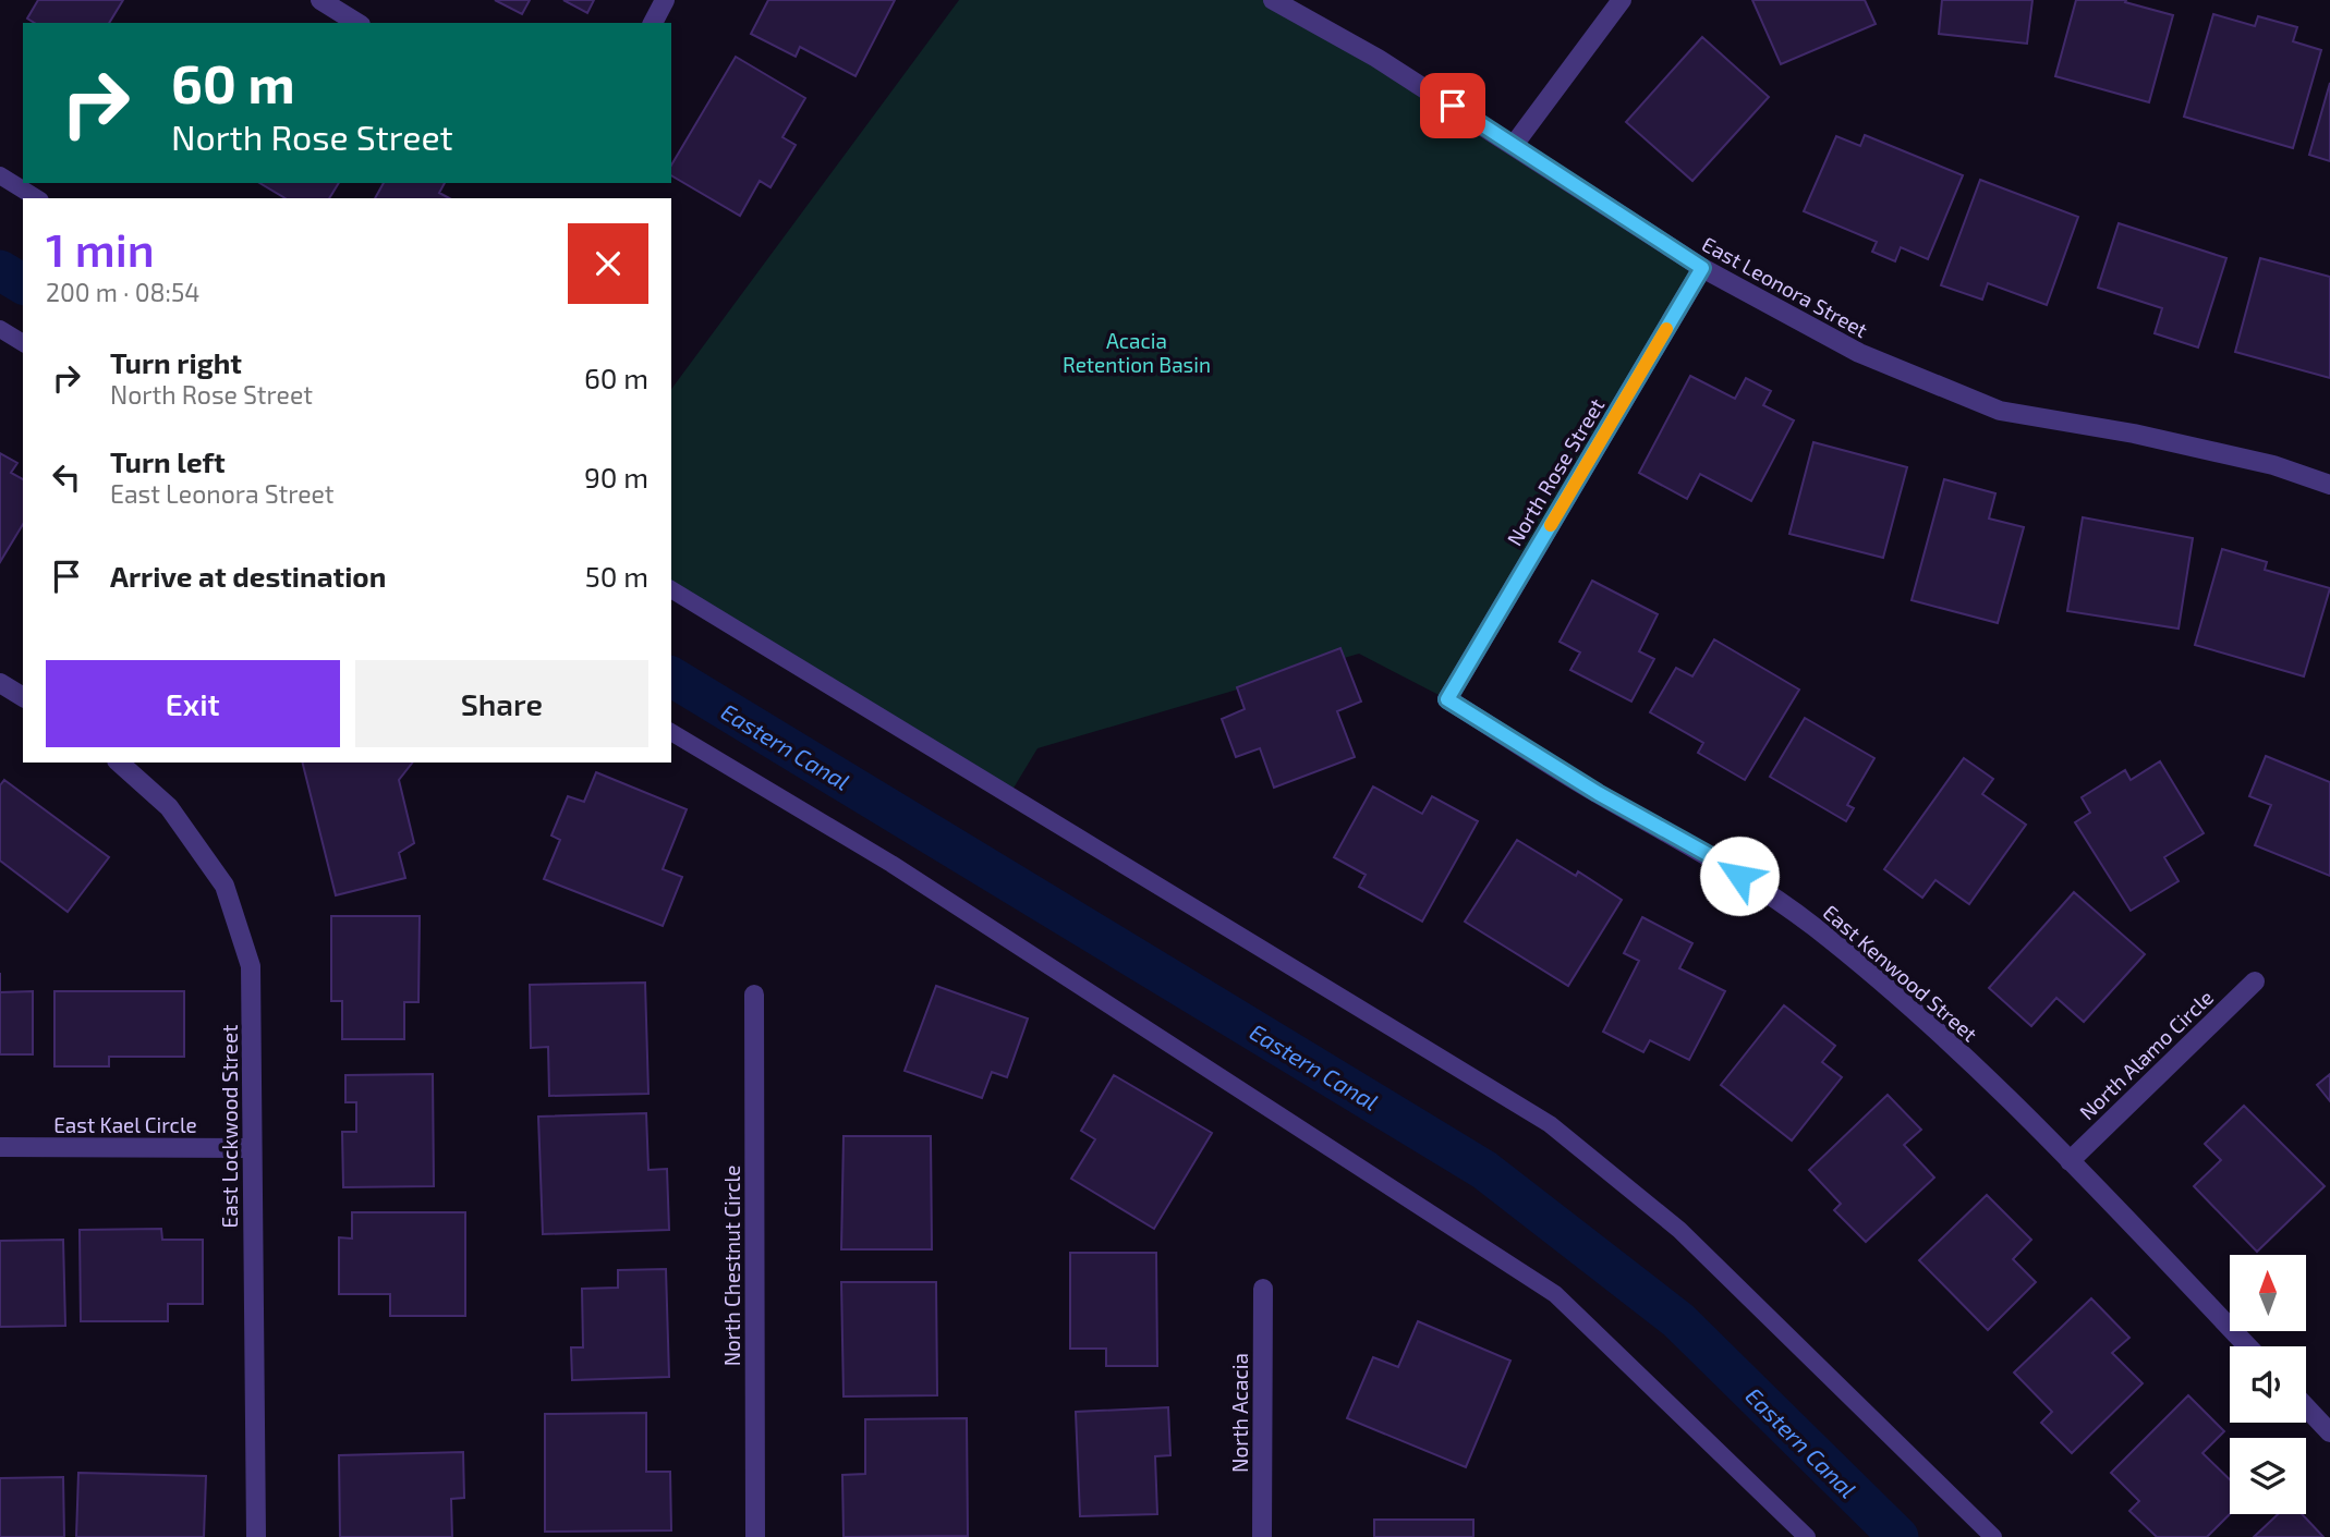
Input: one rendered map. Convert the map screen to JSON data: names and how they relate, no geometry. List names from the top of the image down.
{
  "streets": {
    "street": [
      "East Leonora Street",
      "North Rose Street",
      "East Kenwood Street",
      "North Alamo Circle",
      "East Kael Circle",
      "East Lockwood Street",
      "North Chestnut Circle",
      "North Acacia"
    ]
  },
  "crossings": [
    ["East Leonora Street", "North Rose Street"],
    ["North Rose Street", "East Kenwood Street"],
    ["East Kenwood Street", "North Alamo Circle"],
    ["East Kael Circle", "East Lockwood Street"]
  ],
  "water": ["Eastern Canal"],
  "parks": ["Acacia Retention Basin"],
  "north": "top",
  "page": {
    "turn": ["60 m", "North Rose Street"],
    "heading": ["1 min", "200 m · 08:54"],
    "list": [
      {
        "name": "Turn right",
        "note": "North Rose Street",
        "value": "60 m"
      },
      {
        "name": "Turn left",
        "note": "East Leonora Street",
        "value": "90 m"
      },
      {
        "name": "Arrive at destination",
        "value": "50 m"
      }
    ],
    "buttons": ["Exit", "Share"]
  }
}
